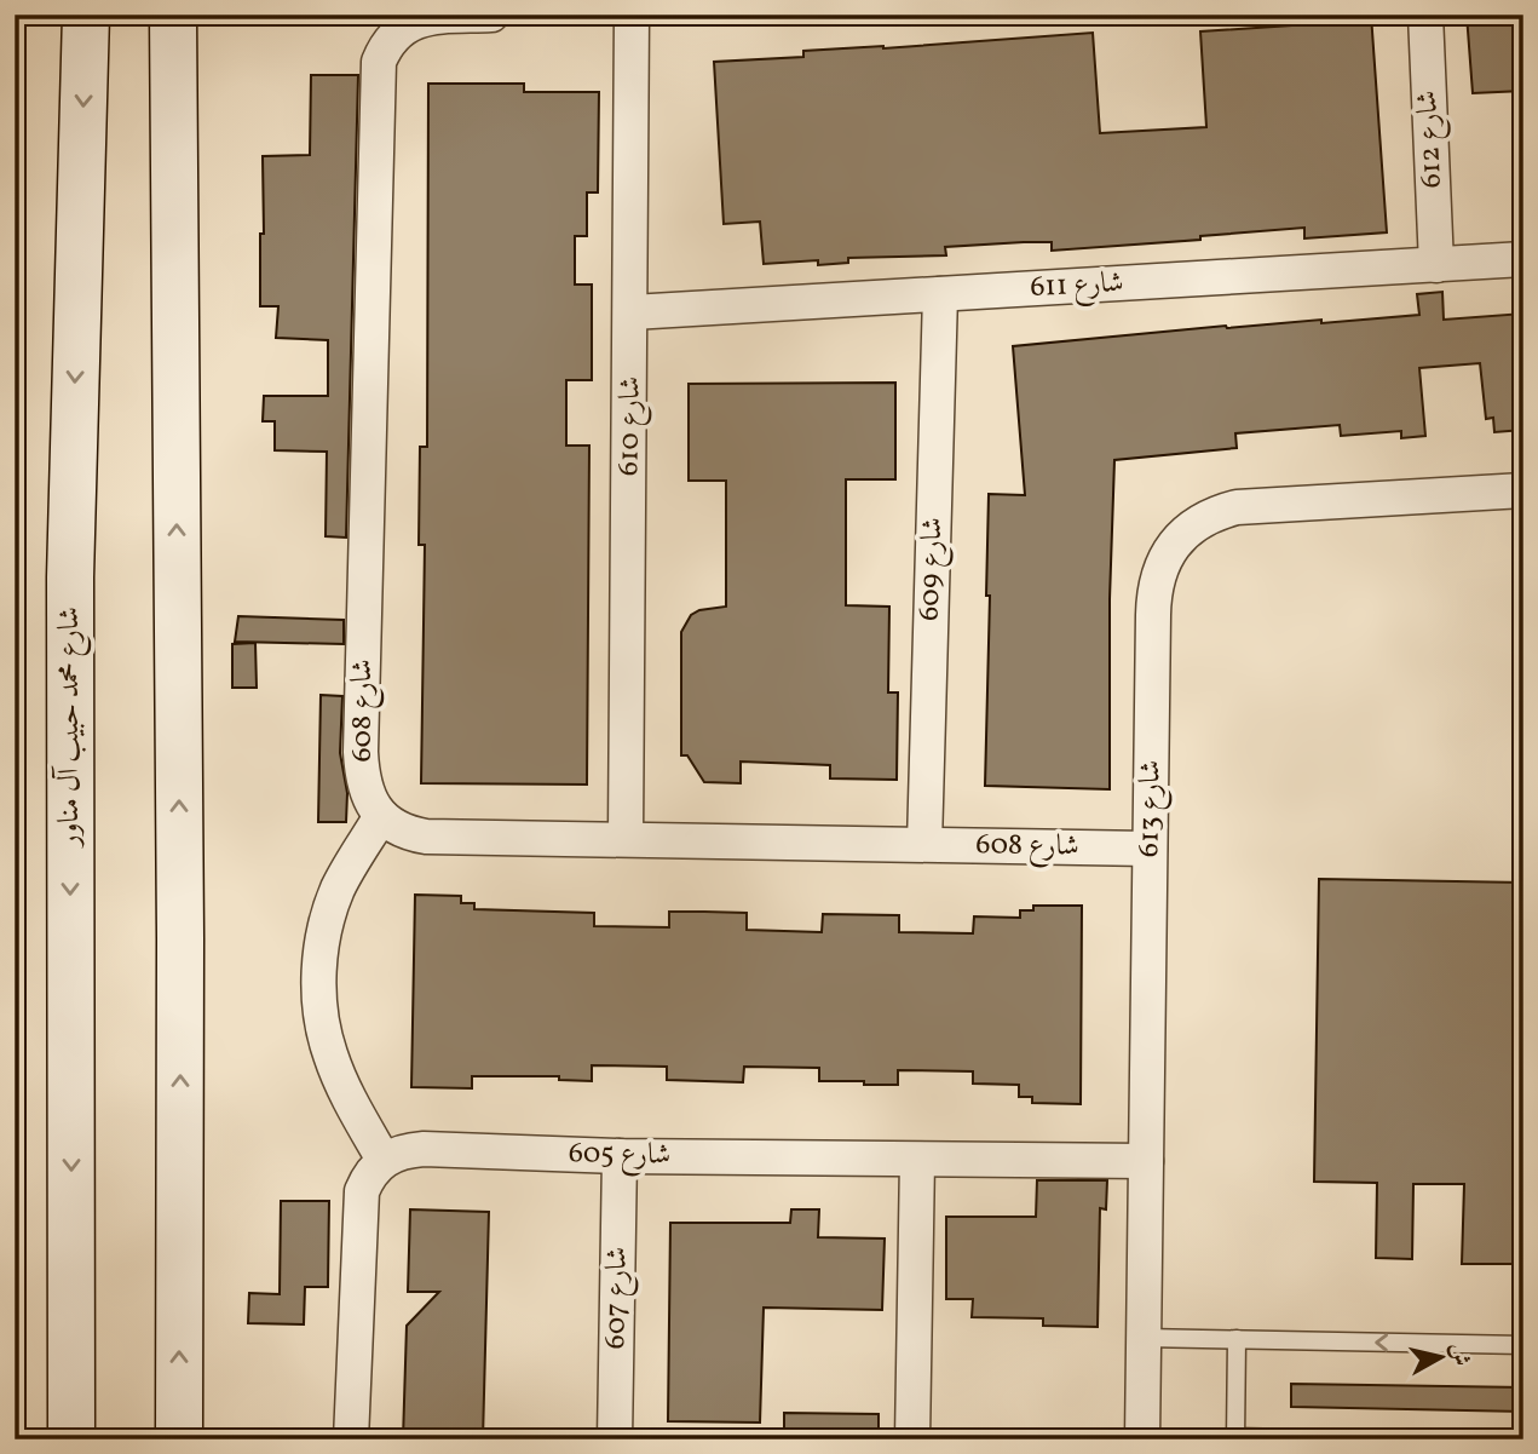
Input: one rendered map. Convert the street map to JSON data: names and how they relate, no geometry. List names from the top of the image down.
{
  "streets": {
    "main road": ["شارع محمد حبيب آل مناور"],
    "street": [
      "شارع 612",
      "شارع 611",
      "شارع 610",
      "شارع 609",
      "شارع 608",
      "شارع 613",
      "شارع 605",
      "شارع 607"
    ]
  },
  "crossings": [
    ["شارع 612", "شارع 611"],
    ["شارع 611", "شارع 610"],
    ["شارع 611", "شارع 609"],
    ["شارع 610", "شارع 608"],
    ["شارع 609", "شارع 608"],
    ["شارع 608", "شارع 613"],
    ["شارع 613", "شارع 605"],
    ["شارع 605", "شارع 607"]
  ],
  "north": "right"
}
